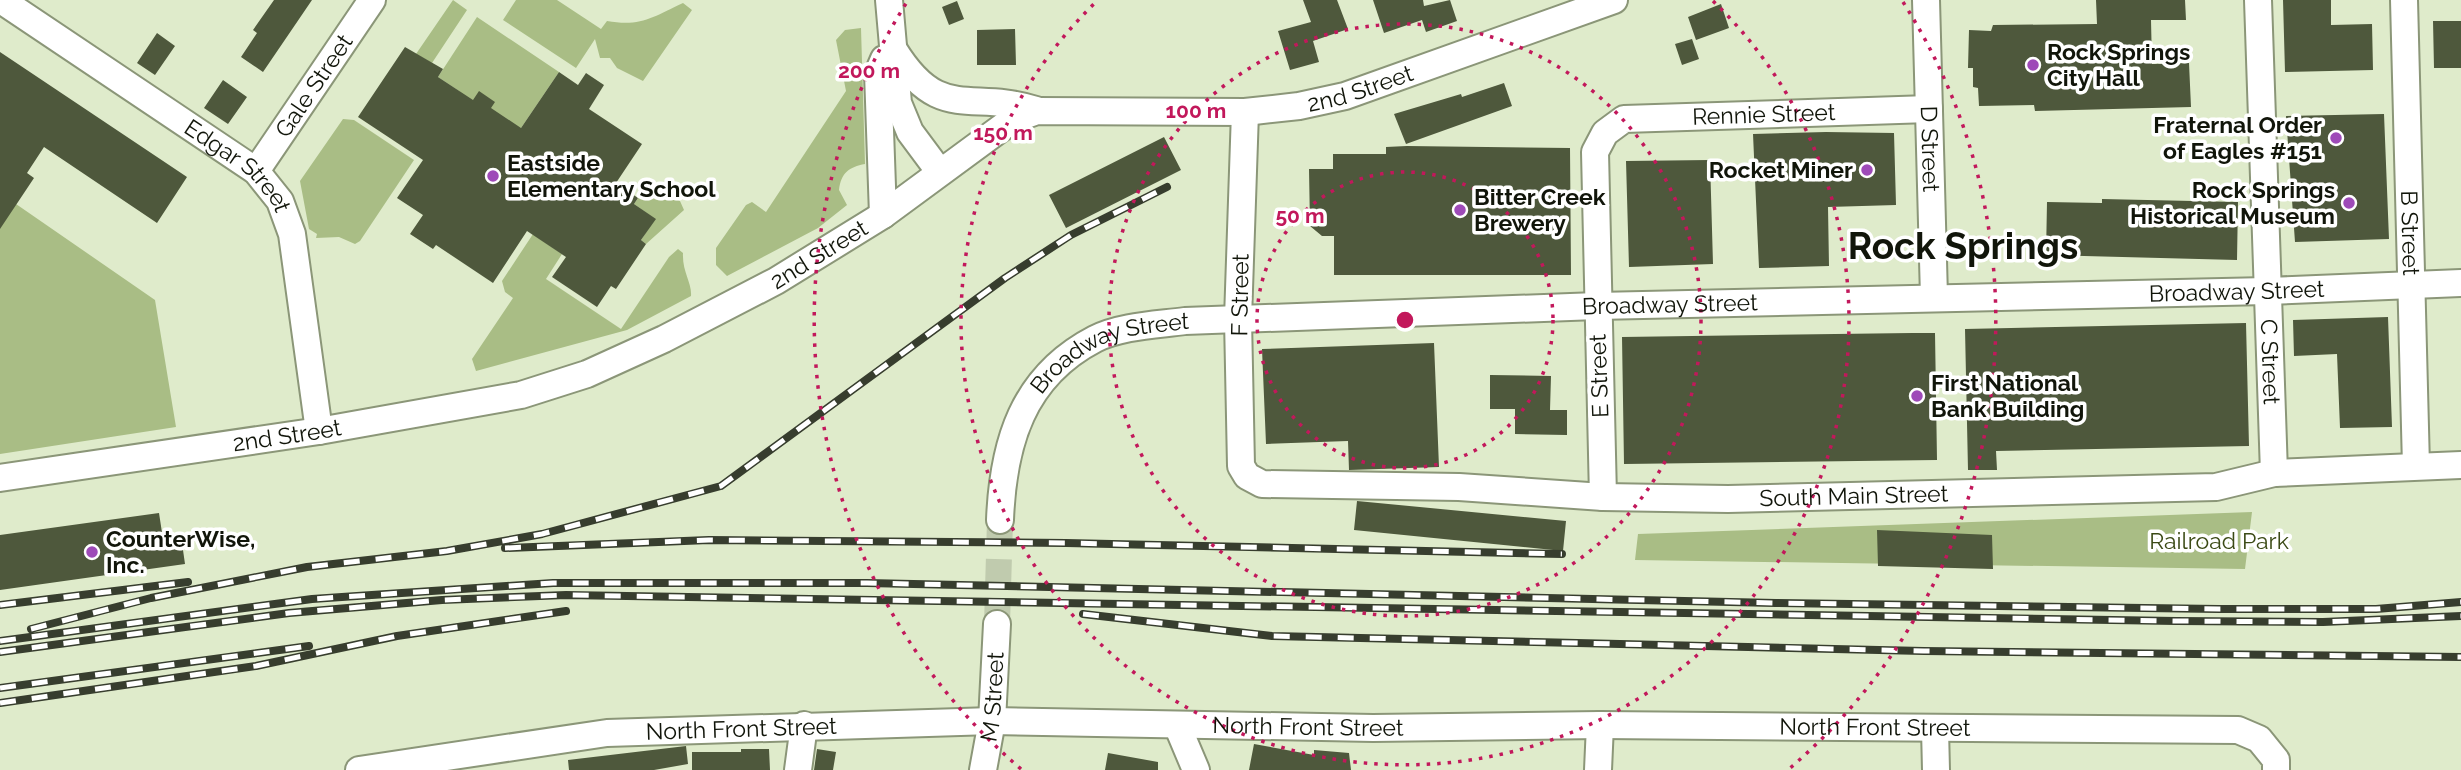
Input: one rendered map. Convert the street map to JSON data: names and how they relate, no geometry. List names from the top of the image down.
{
  "streets": {
    "street": [
      "Gale Street",
      "2nd Street",
      "Rennie Street",
      "D Street",
      "Edgar Street",
      "B Street",
      "Broadway Street",
      "F Street",
      "C Street",
      "E Street",
      "South Main Street",
      "M Street",
      "North Front Street"
    ]
  },
  "crossings": [
    ["Gale Street", "Edgar Street"],
    ["2nd Street", "Edgar Street"],
    ["2nd Street", "F Street"],
    ["Rennie Street", "D Street"],
    ["Rennie Street", "E Street"],
    ["D Street", "Broadway Street"],
    ["B Street", "Broadway Street"],
    ["B Street", "South Main Street"],
    ["Broadway Street", "F Street"],
    ["Broadway Street", "C Street"],
    ["Broadway Street", "E Street"],
    ["F Street", "South Main Street"],
    ["C Street", "South Main Street"],
    ["E Street", "South Main Street"],
    ["M Street", "North Front Street"]
  ],
  "districts": ["Rock Springs"],
  "parks": ["Railroad Park"],
  "places": [
    "Rock Springs City Hall",
    "Fraternal Order of Eagles #151",
    "Rocket Miner",
    "Eastside Elementary School",
    "Rock Springs Historical Museum",
    "Bitter Creek Brewery",
    "First National Bank Building",
    "CounterWise, Inc."
  ],
  "rings": [
    "200 m",
    "100 m",
    "150 m",
    "50 m"
  ]
}
